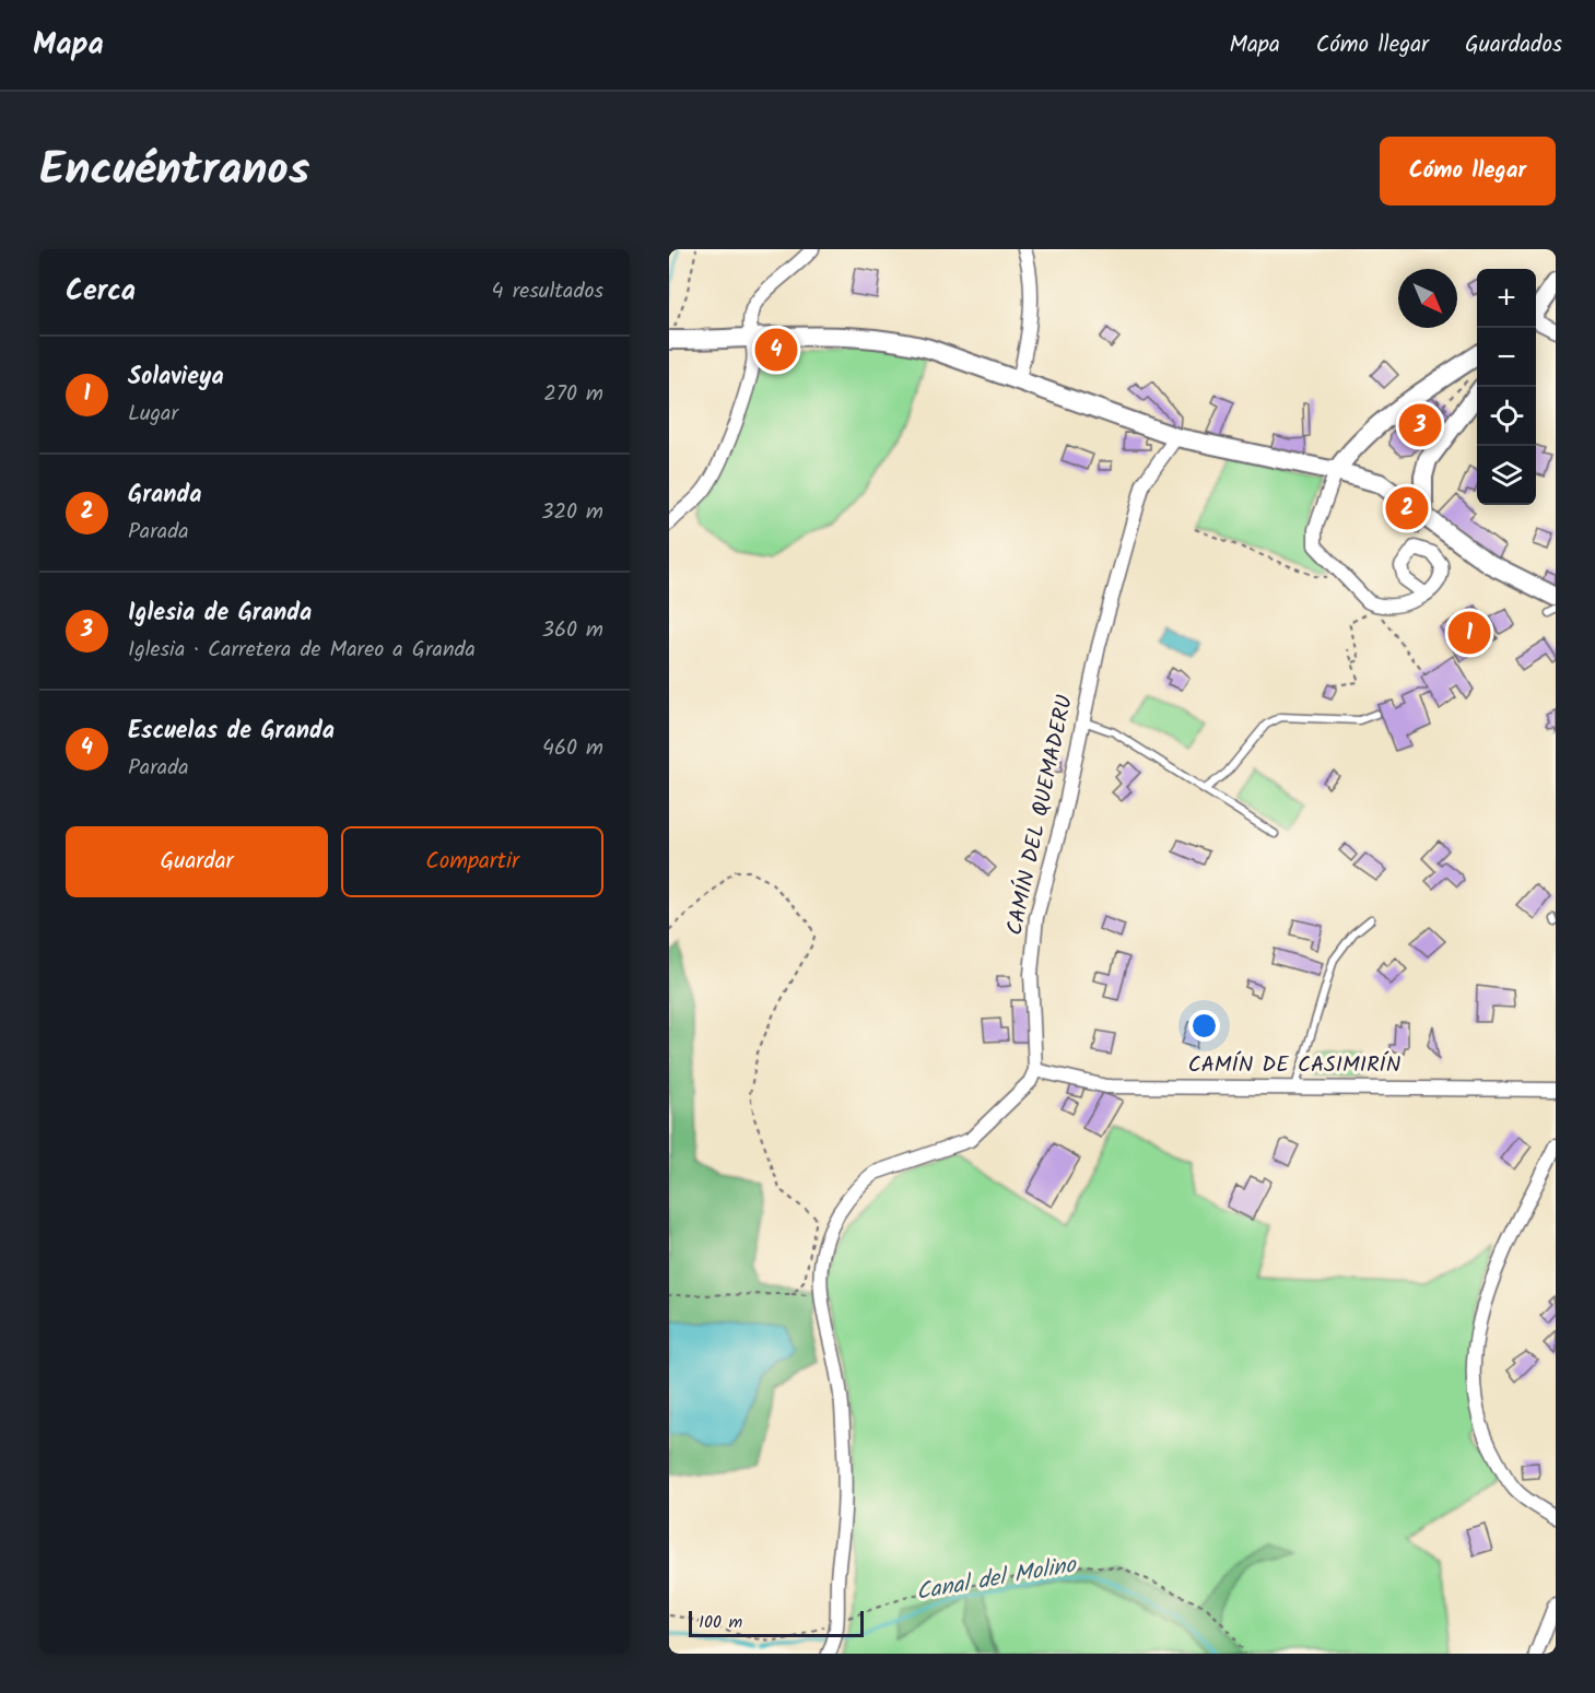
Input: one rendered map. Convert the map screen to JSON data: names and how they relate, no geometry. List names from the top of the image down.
{
  "streets": {
    "street": ["CAMÍN DEL QUEMADERU", "CAMÍN DE CASIMIRÍN"]
  },
  "crossings": [
    ["CAMÍN DEL QUEMADERU", "CAMÍN DE CASIMIRÍN"]
  ],
  "water": ["Canal del Molino"],
  "scale_bar": "100 m",
  "north": "bottom right",
  "page": {
    "header": "Mapa",
    "nav": ["Mapa", "Cómo llegar", "Guardados"],
    "title": "Encuéntranos",
    "buttons": [
      "Cómo llegar",
      ["Guardar", "Compartir"]
    ],
    "heading": ["Cerca", "4 resultados"],
    "map_buttons": ["+", "−"],
    "pins": [
      "4",
      "3",
      "2",
      "1"
    ],
    "list": [
      {
        "mark": "1",
        "name": "Solavieya",
        "note": "Lugar",
        "value": "270 m"
      },
      {
        "mark": "2",
        "name": "Granda",
        "note": "Parada",
        "value": "320 m"
      },
      {
        "mark": "3",
        "name": "Iglesia de Granda",
        "note": "Iglesia · Carretera de Mareo a Granda",
        "value": "360 m"
      },
      {
        "mark": "4",
        "name": "Escuelas de Granda",
        "note": "Parada",
        "value": "460 m"
      }
    ],
    "scale": "100 m"
  }
}
